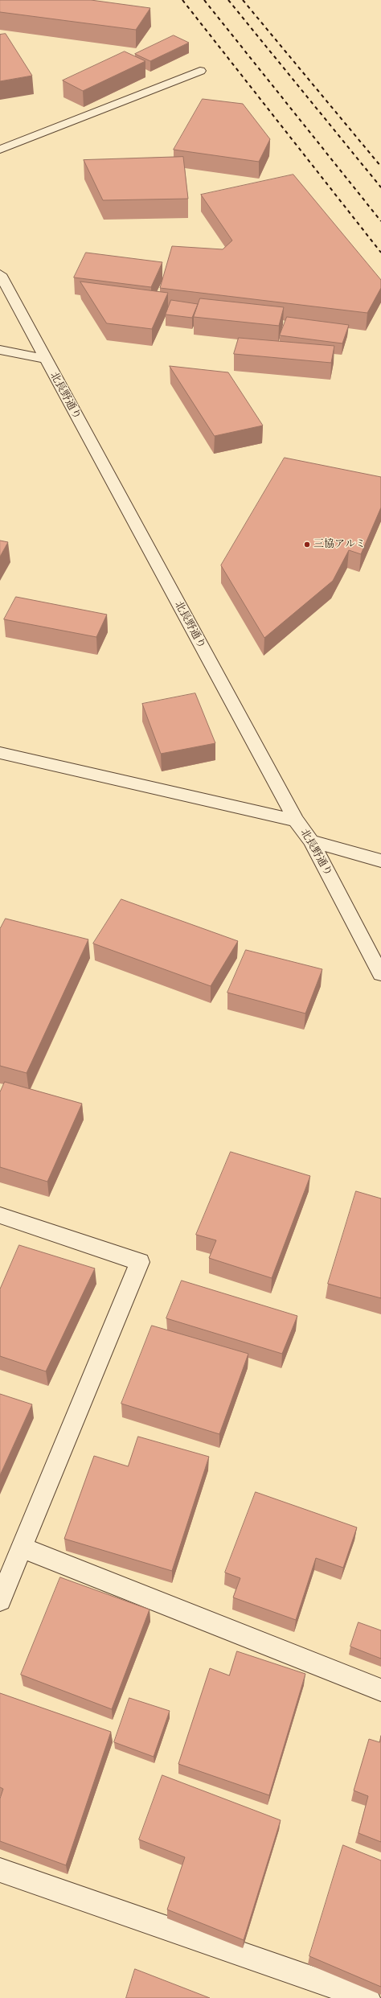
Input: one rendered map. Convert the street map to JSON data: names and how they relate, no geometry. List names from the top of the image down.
{
  "streets": {
    "street": ["北長野通り"]
  },
  "places": ["三協アルミ"]
}
